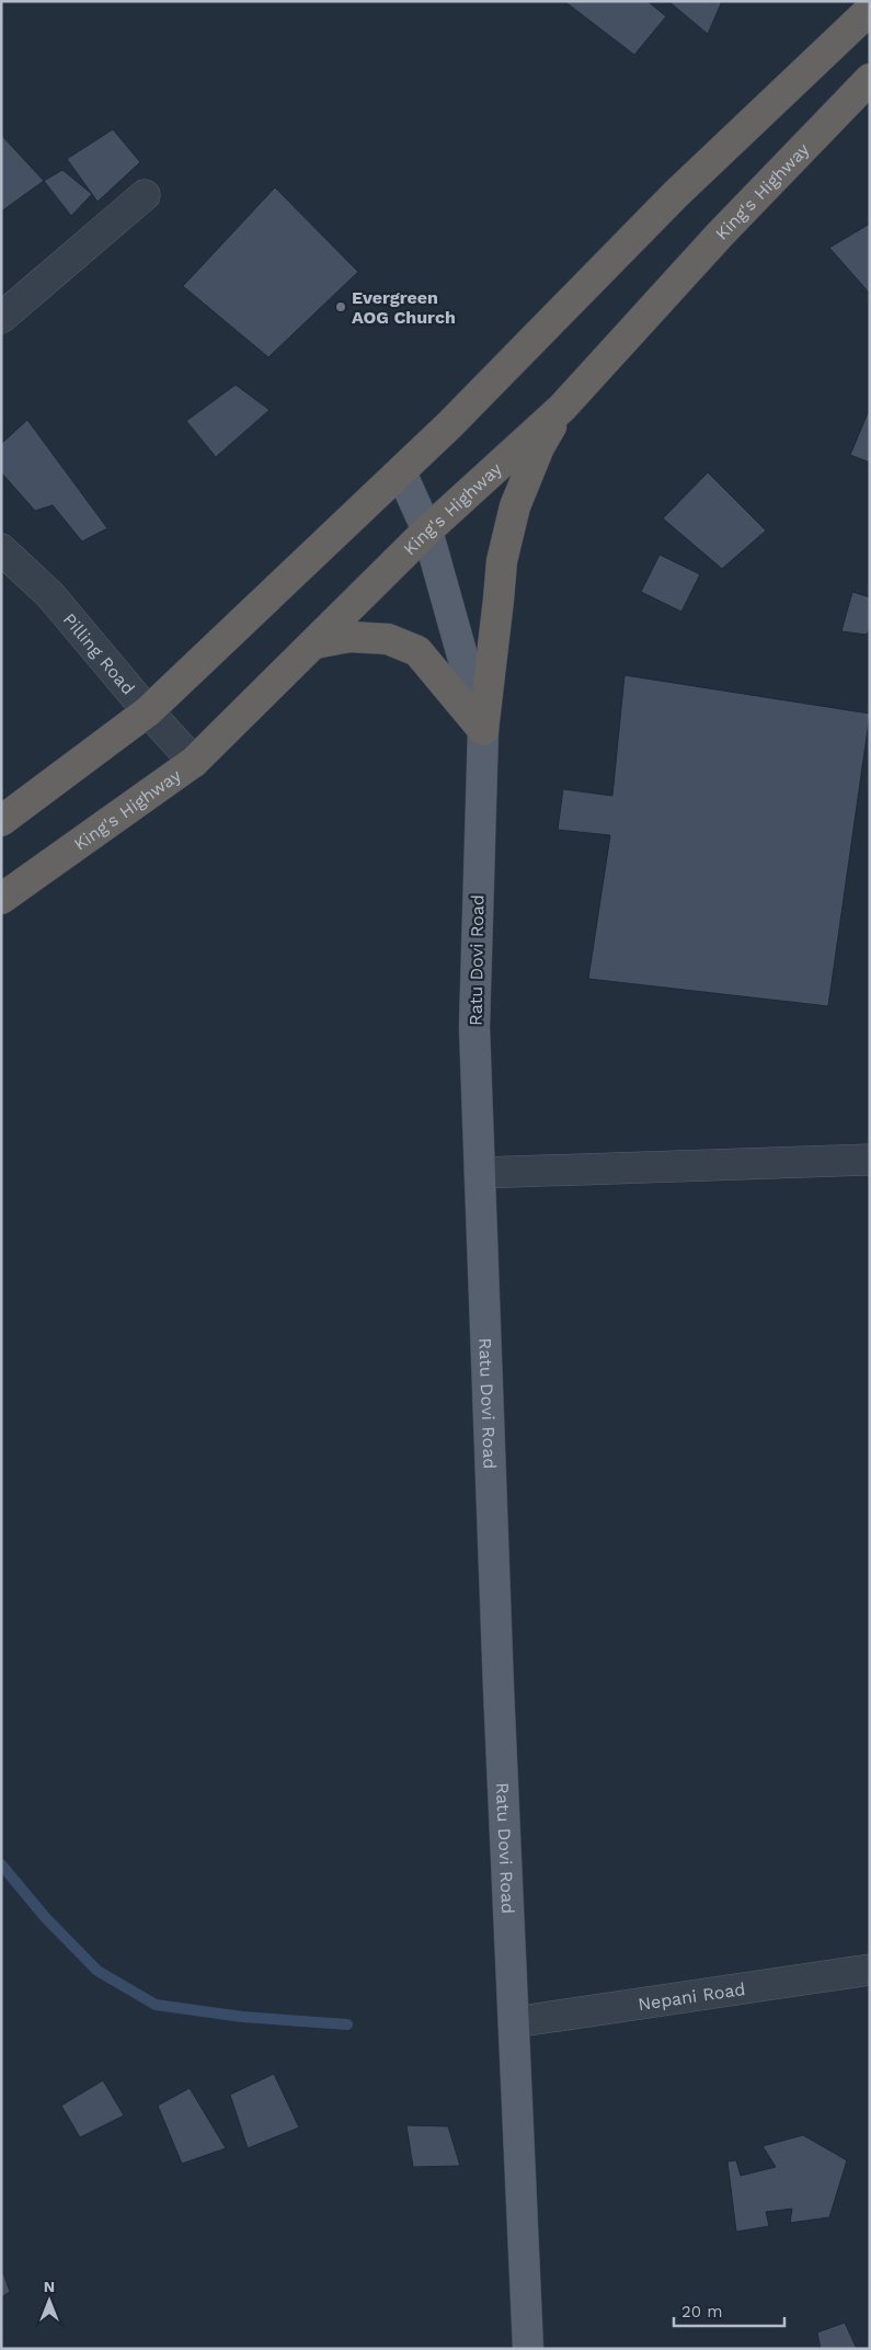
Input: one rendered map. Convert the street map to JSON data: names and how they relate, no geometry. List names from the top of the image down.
{
  "streets": {
    "highway": ["King's Highway"],
    "main road": ["Ratu Dovi Road"],
    "street": ["Pilling Road", "Nepani Road"]
  },
  "crossings": [
    ["King's Highway", "Pilling Road"],
    ["King's Highway", "Ratu Dovi Road"],
    ["Ratu Dovi Road", "Nepani Road"]
  ],
  "places": ["Evergreen AOG Church"],
  "scale_bar": "20 m",
  "north": "top"
}
